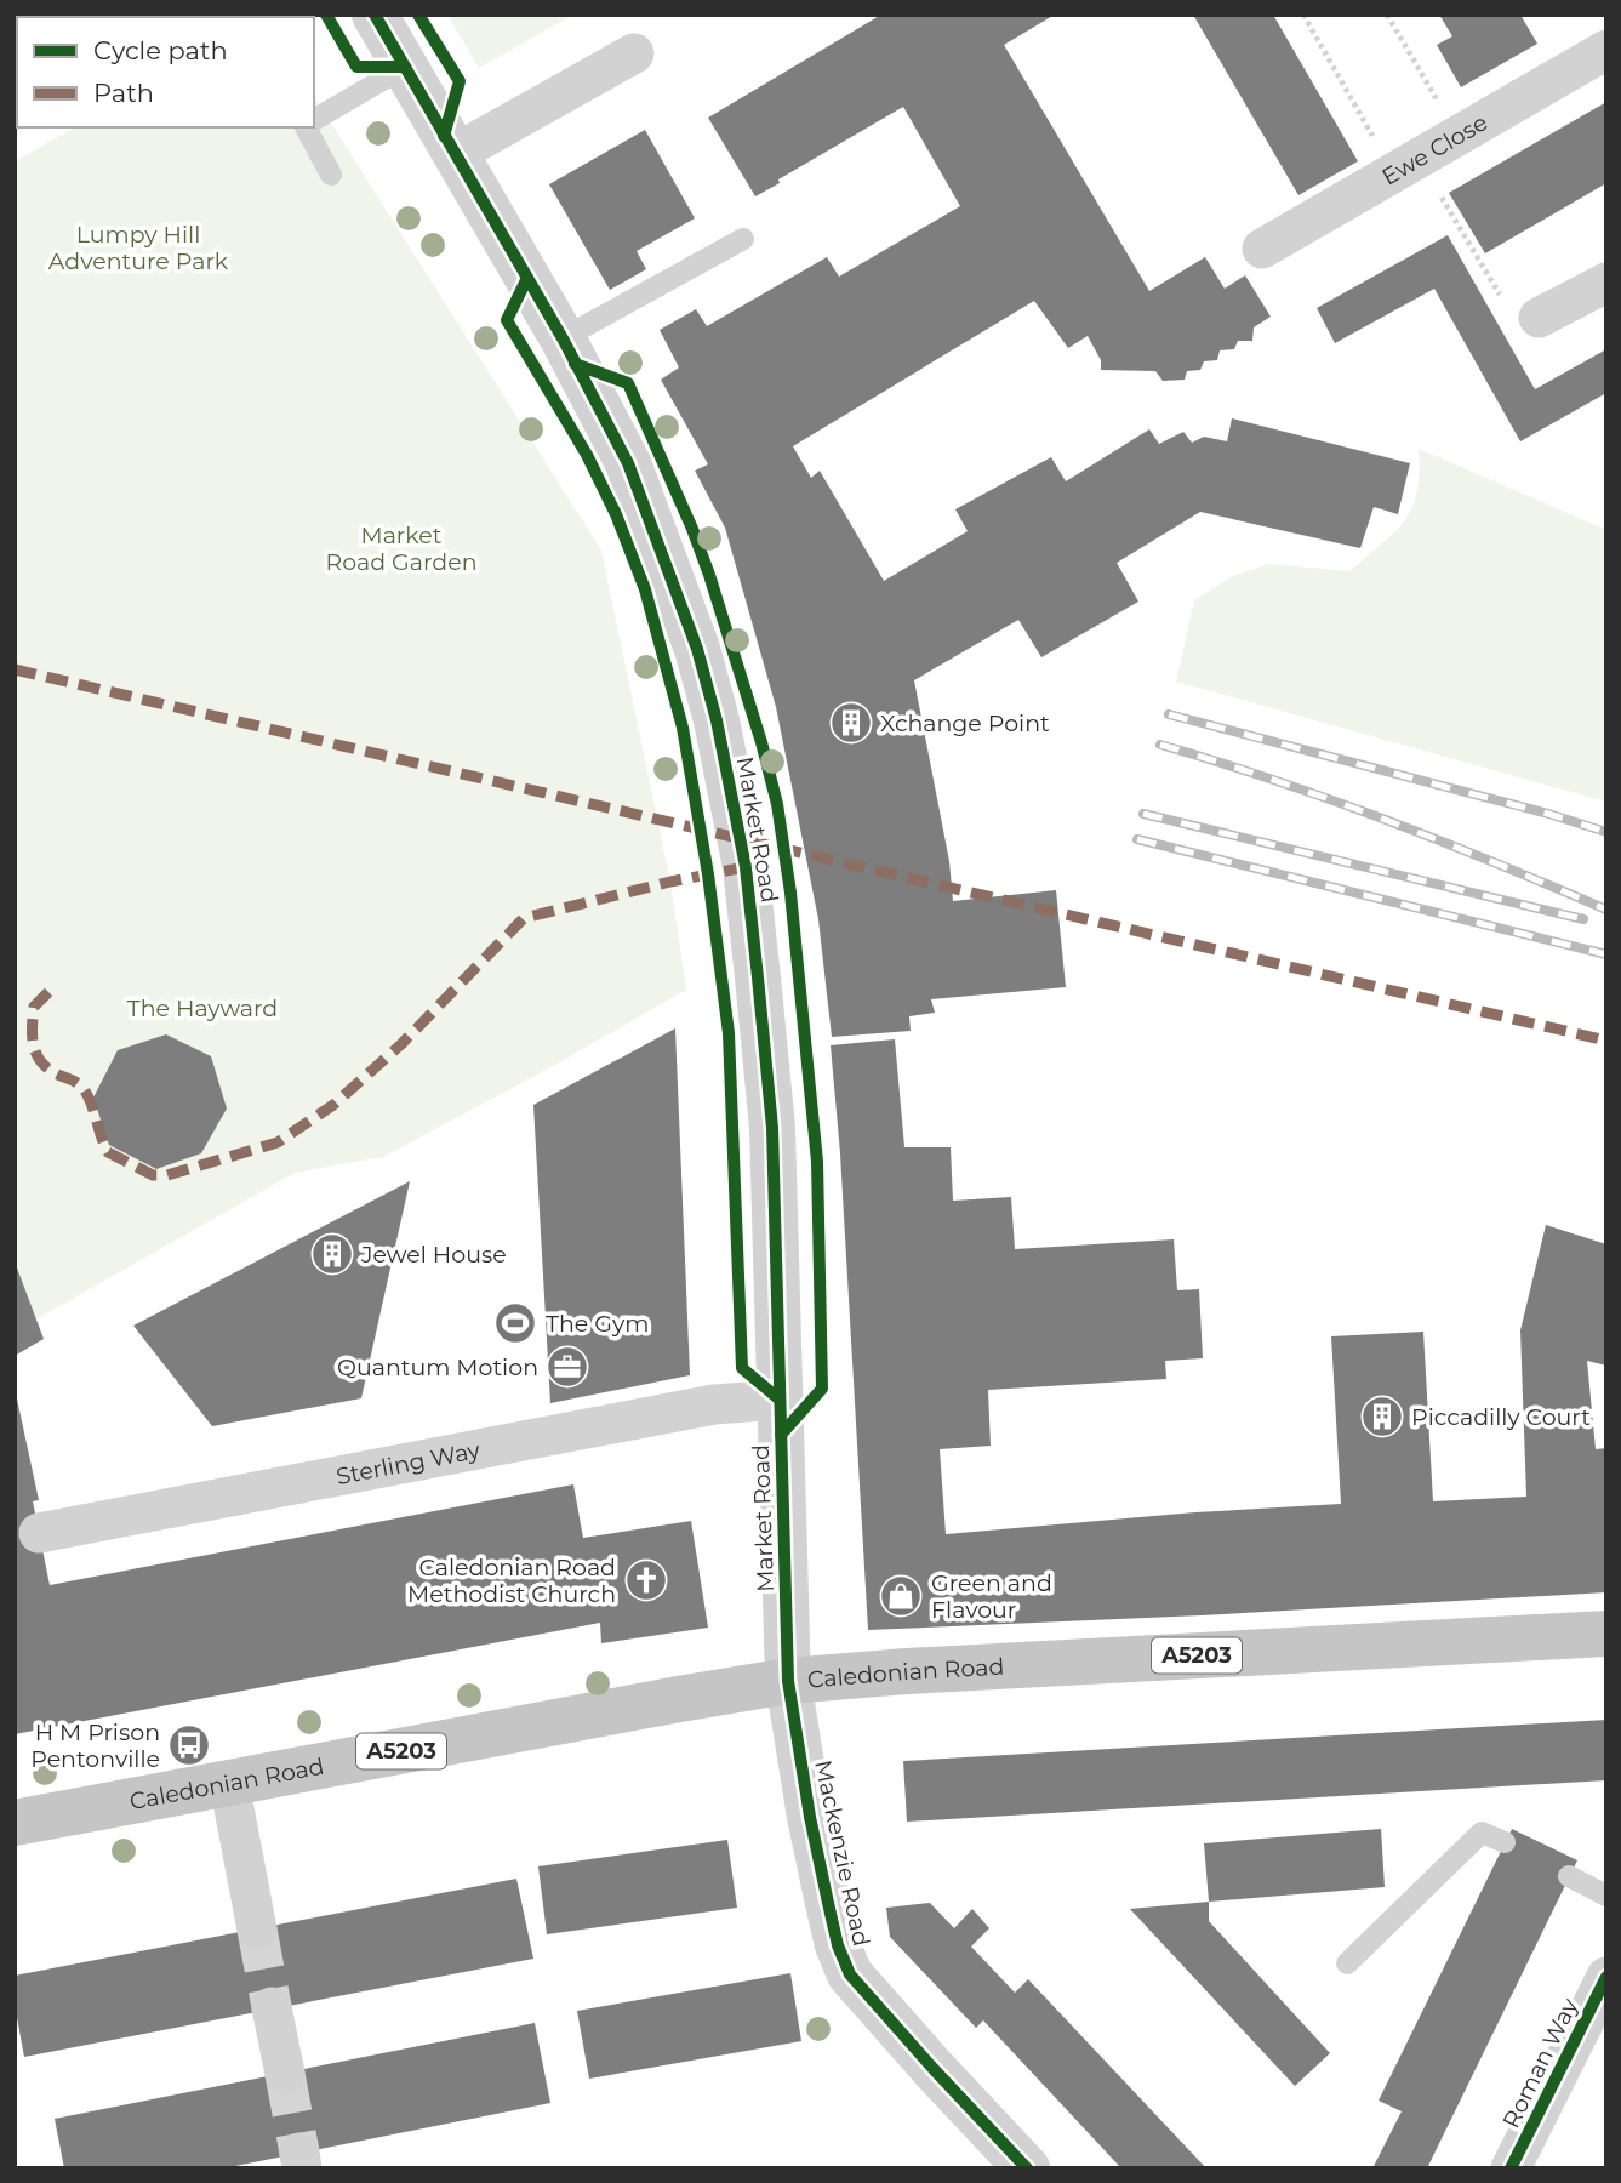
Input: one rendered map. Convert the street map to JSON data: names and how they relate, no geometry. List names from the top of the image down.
{
  "streets": {
    "main road": ["A5203", "Caledonian Road"],
    "street": [
      "Ewe Close",
      "Market Road",
      "Sterling Way",
      "Mackenzie Road",
      "Roman Way"
    ]
  },
  "crossings": [
    ["Market Road", "Sterling Way"],
    ["Market Road", "Caledonian Road"],
    ["Market Road", "Mackenzie Road"],
    ["Caledonian Road", "Mackenzie Road"]
  ],
  "parks": ["Lumpy Hill Adventure Park", "Market Road Garden", "The Hayward"],
  "places": {
    "building": ["Xchange Point", "Jewel House", "Piccadilly Court"],
    "sports": ["The Gym"],
    "office": ["Quantum Motion"],
    "church": ["Caledonian Road Methodist Church"],
    "shop": ["Green and Flavour"],
    "bus stop": ["H M Prison Pentonville"]
  },
  "legend": ["Cycle path", "Path"]
}
